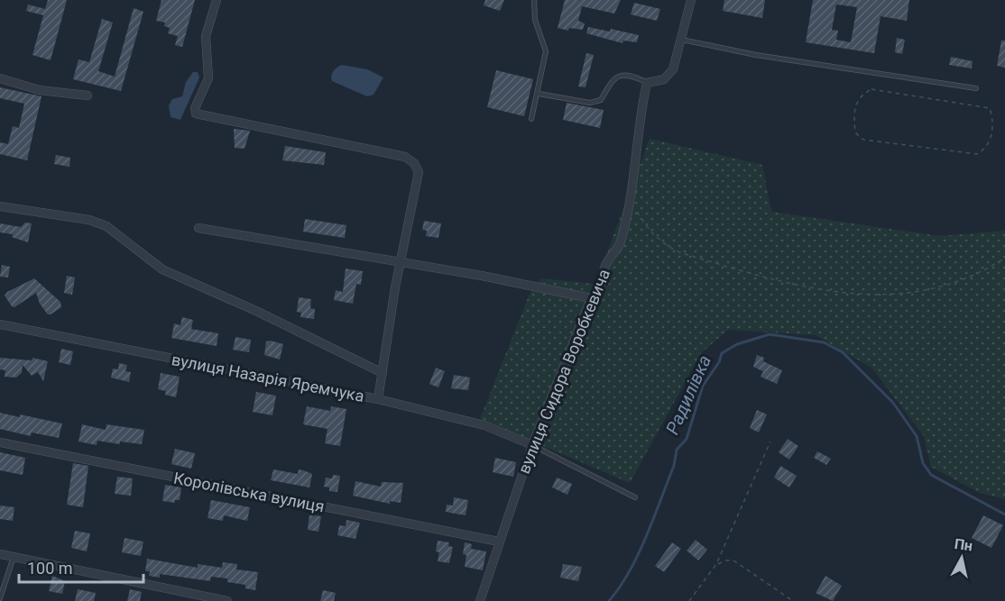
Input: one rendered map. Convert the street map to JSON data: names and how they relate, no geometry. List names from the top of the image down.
{
  "streets": {
    "street": ["вулиця Сидора Воробкевича", "вулиця Назарія Яремчука", "Королівська вулиця"]
  },
  "crossings": [
    ["вулиця Сидора Воробкевича", "вулиця Назарія Яремчука"],
    ["вулиця Сидора Воробкевича", "Королівська вулиця"]
  ],
  "water": ["Радилівка"],
  "scale_bar": "100 m",
  "north": "top"
}
